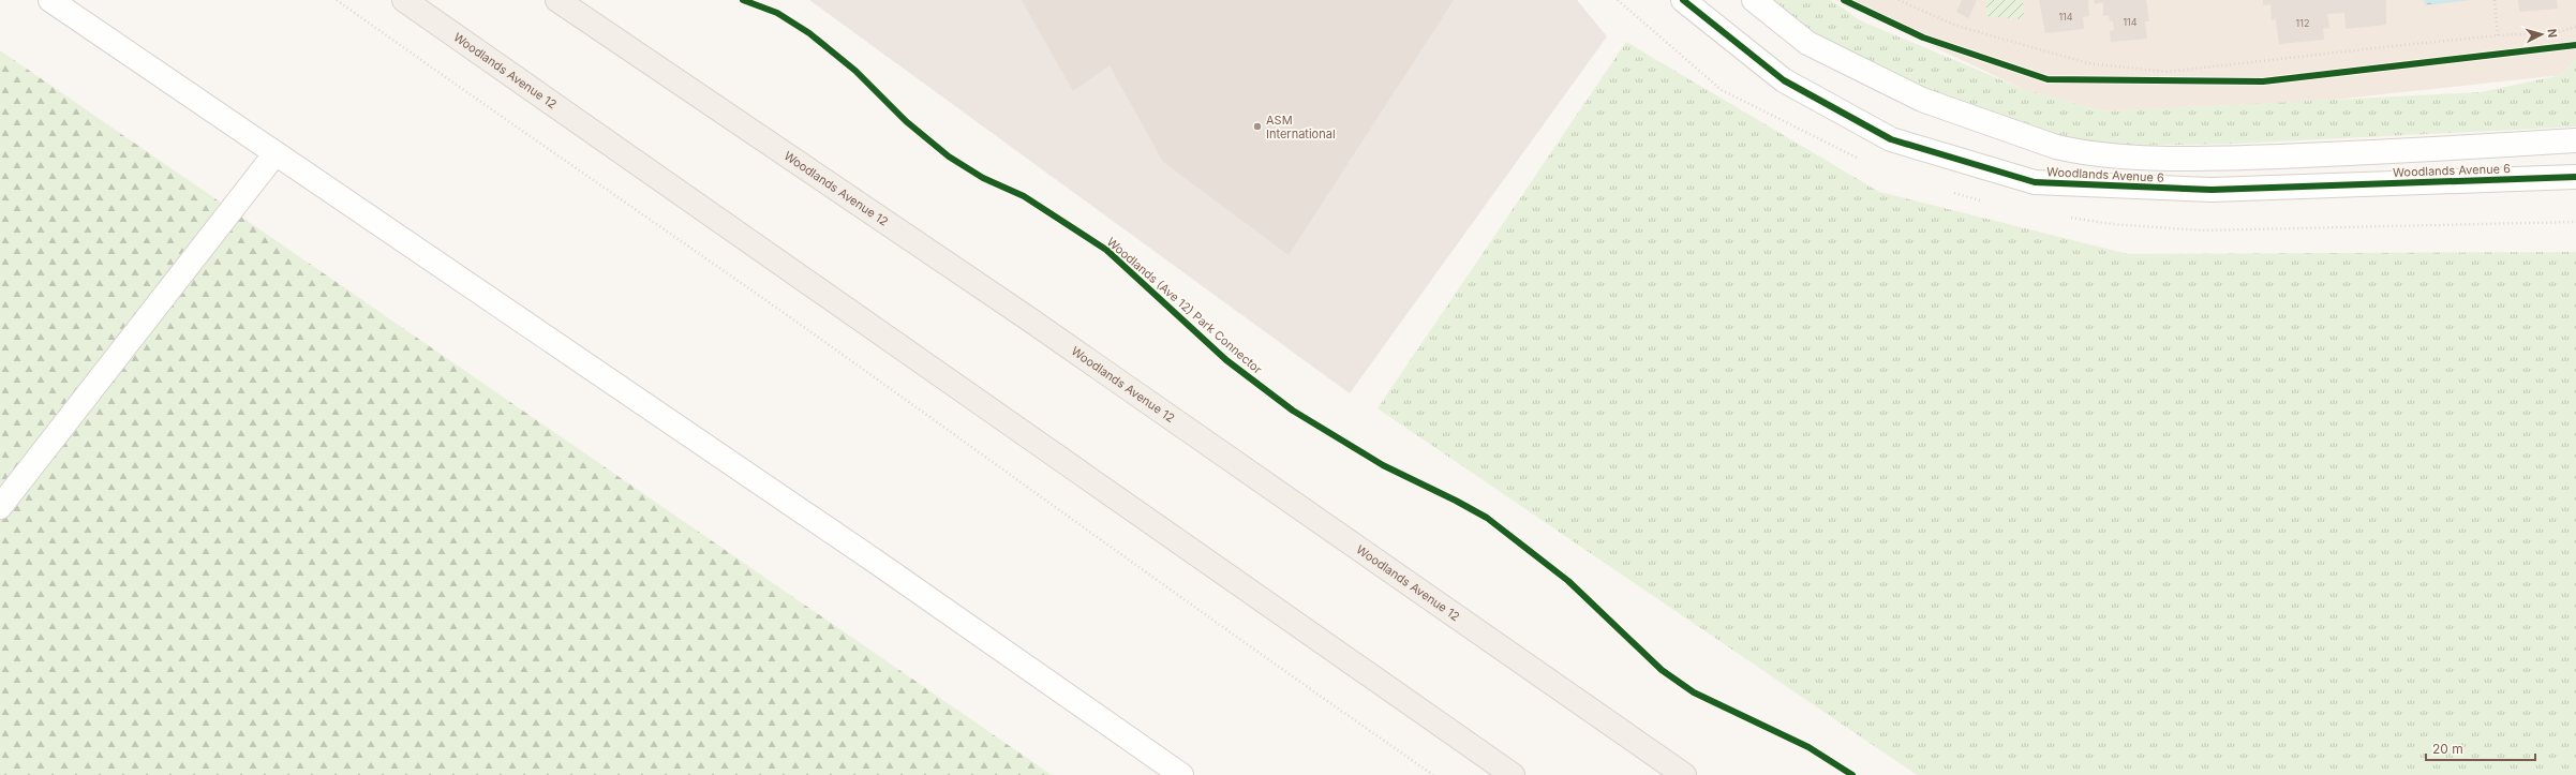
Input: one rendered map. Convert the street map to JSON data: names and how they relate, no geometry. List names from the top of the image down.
{
  "streets": {
    "main road": ["Woodlands Avenue 12"],
    "street": ["Woodlands Avenue 6"],
    "cycle path": ["Woodlands (Ave 12) Park Connector"]
  },
  "places": ["ASM International"],
  "house_numbers": ["114", "114", "112"],
  "scale_bar": "20 m",
  "north": "right"
}
